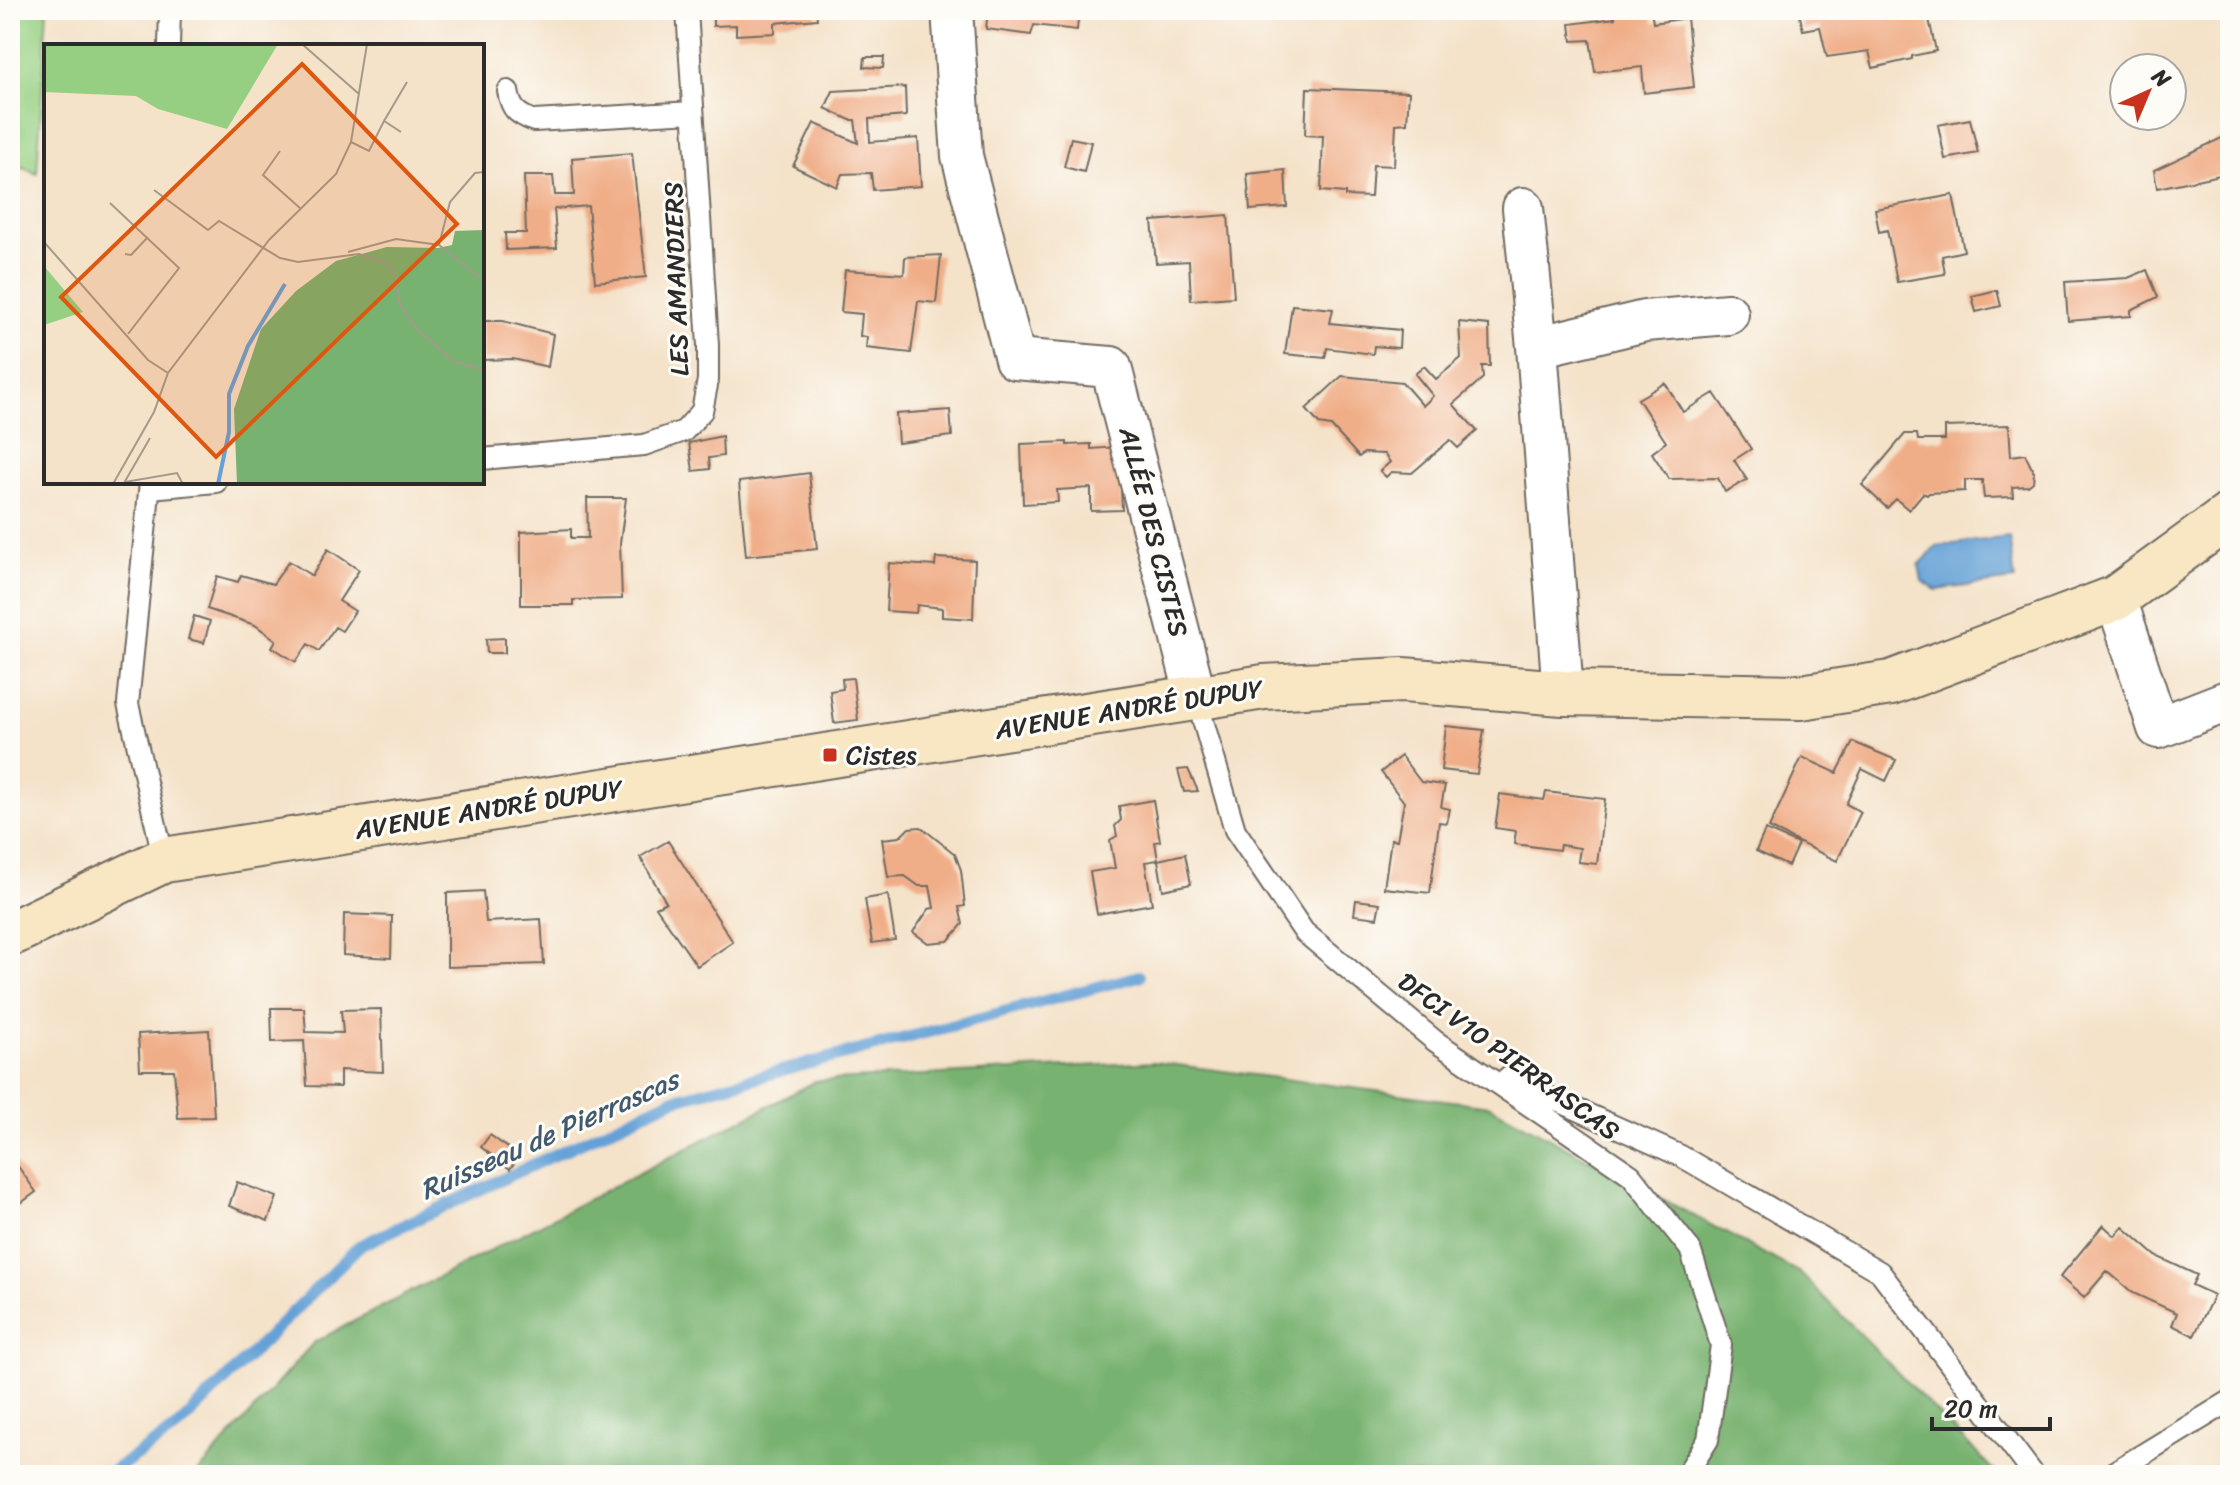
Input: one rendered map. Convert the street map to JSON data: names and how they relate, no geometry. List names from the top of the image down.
{
  "streets": {
    "street": ["ALLÉE DES CISTES", "AVENUE ANDRÉ DUPUY"],
    "lane": ["LES AMANDIERS", "DFCI V10 PIERRASCAS"]
  },
  "crossings": [
    ["ALLÉE DES CISTES", "AVENUE ANDRÉ DUPUY"],
    ["ALLÉE DES CISTES", "DFCI V10 PIERRASCAS"],
    ["AVENUE ANDRÉ DUPUY", "DFCI V10 PIERRASCAS"]
  ],
  "water": ["Ruisseau de Pierrascas"],
  "places": {
    "transit": ["Cistes"]
  },
  "scale_bar": "20 m",
  "north": "top right"
}
